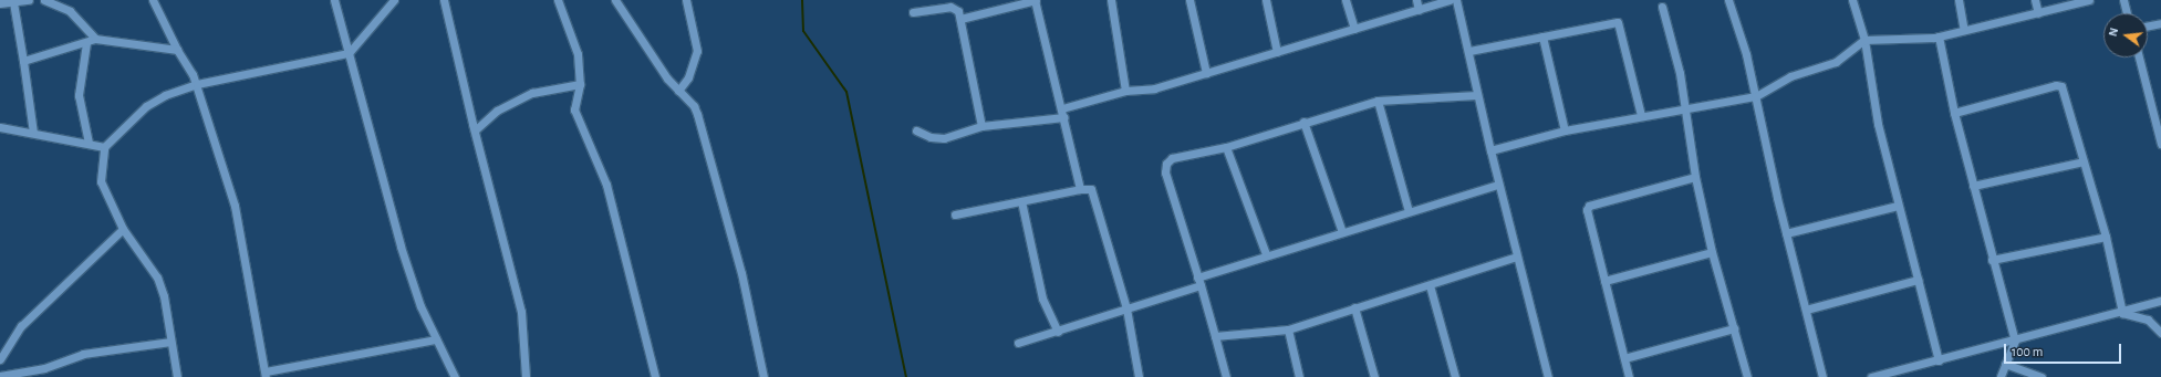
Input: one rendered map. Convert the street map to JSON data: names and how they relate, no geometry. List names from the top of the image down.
{
  "scale_bar": "100 m",
  "north": "left"
}
